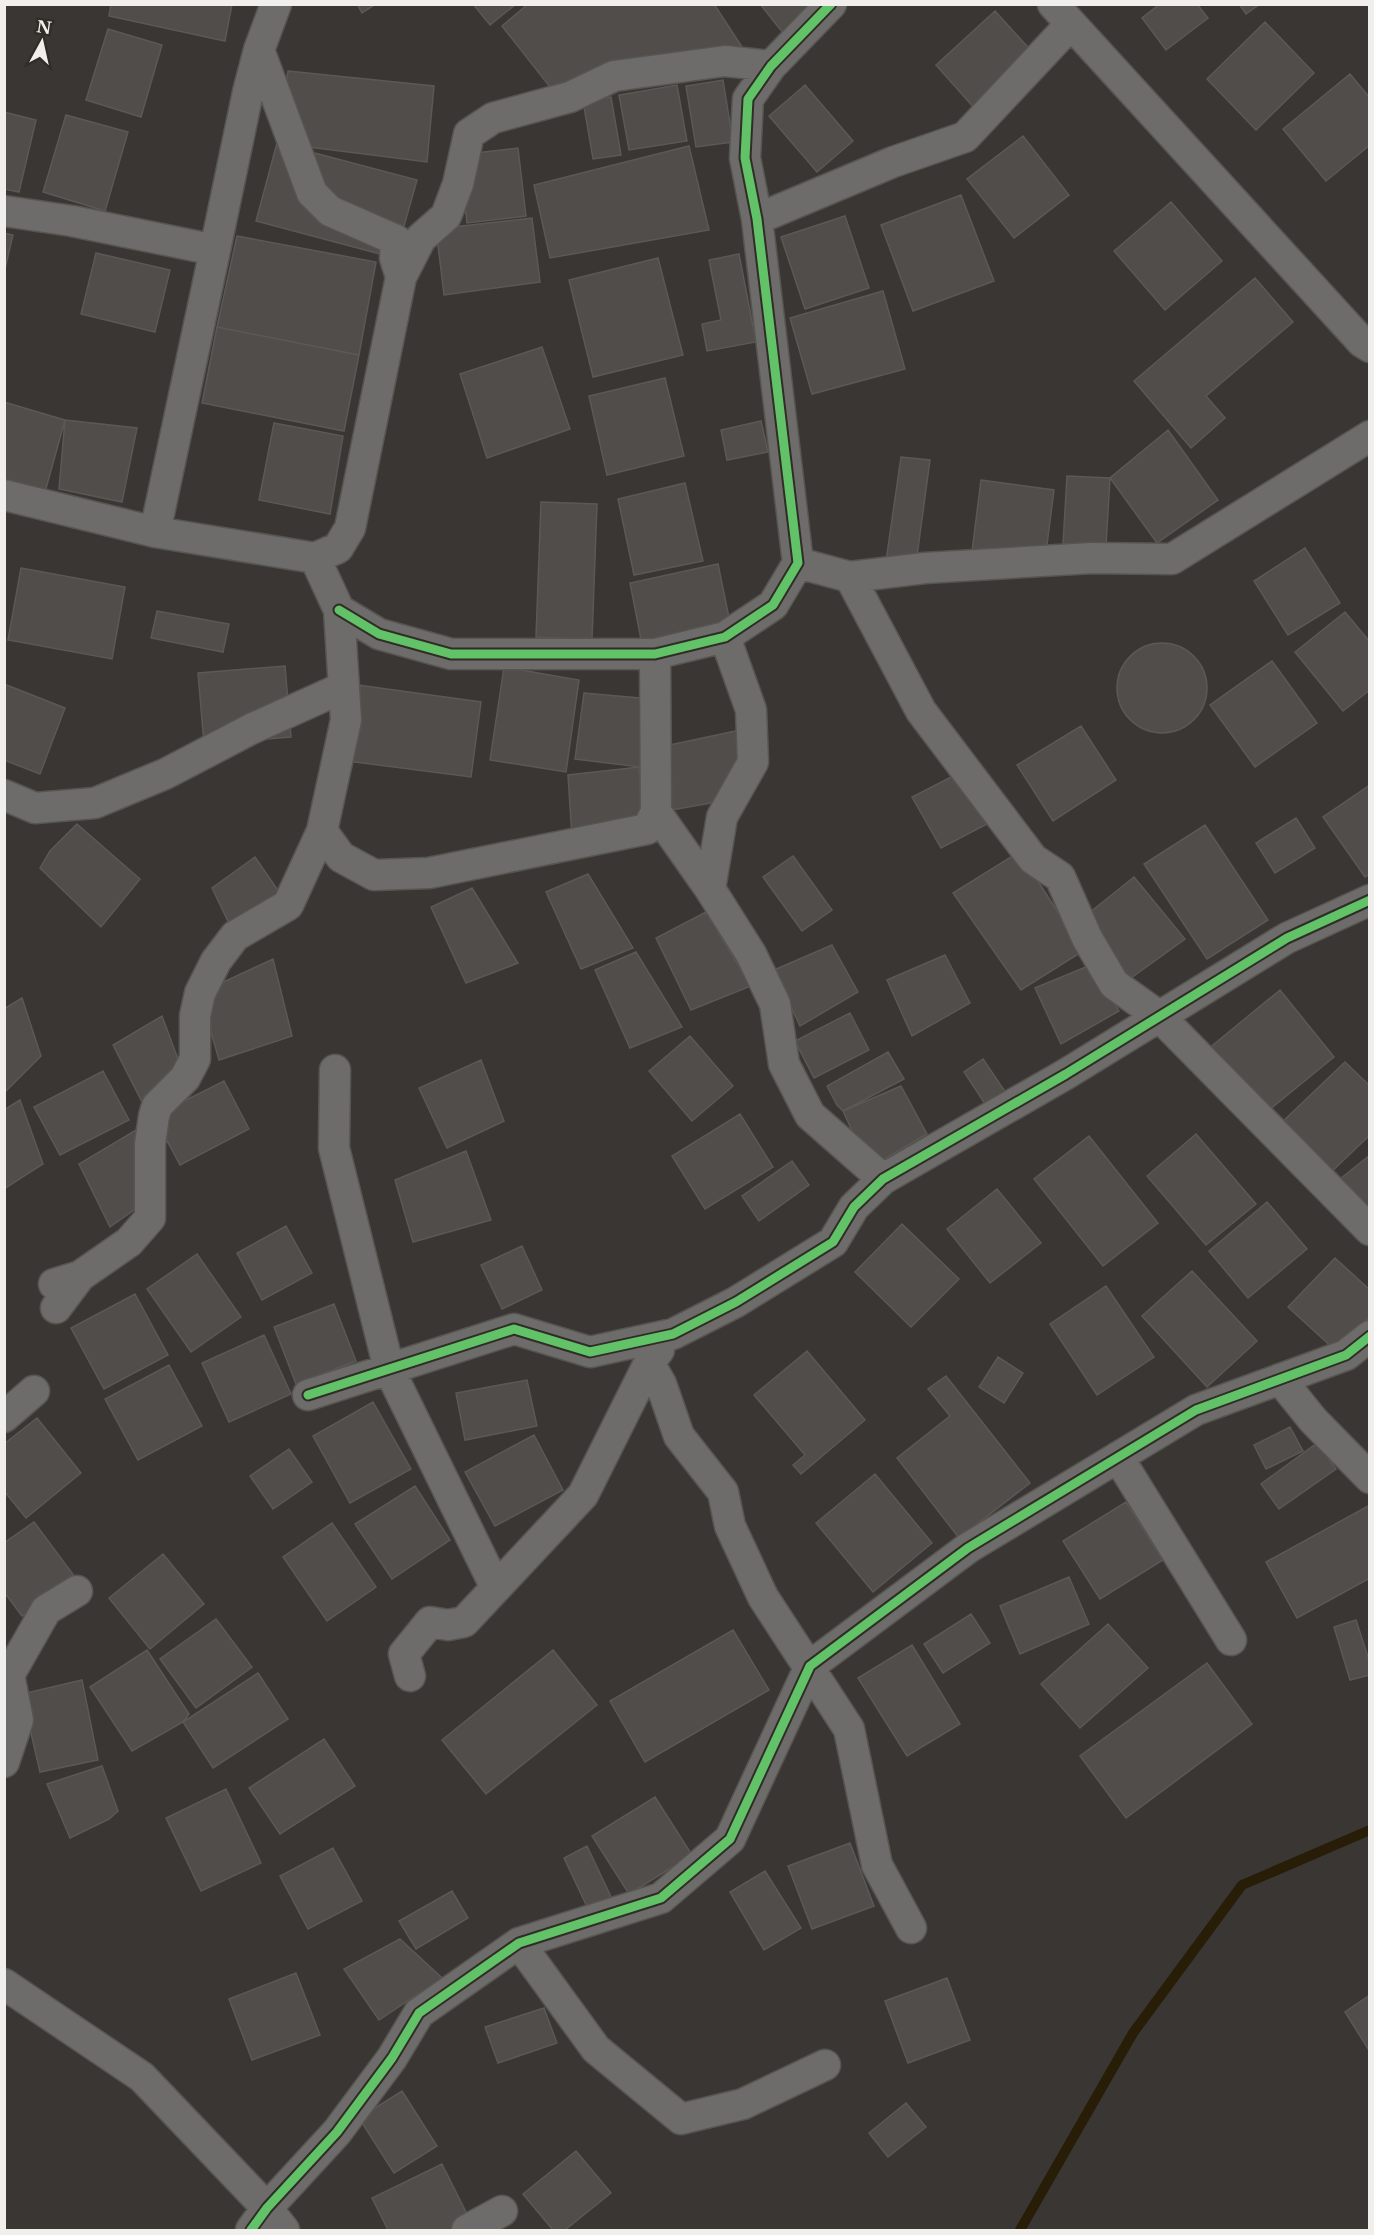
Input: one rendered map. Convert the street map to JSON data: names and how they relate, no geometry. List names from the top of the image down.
{
  "north": "top"
}
